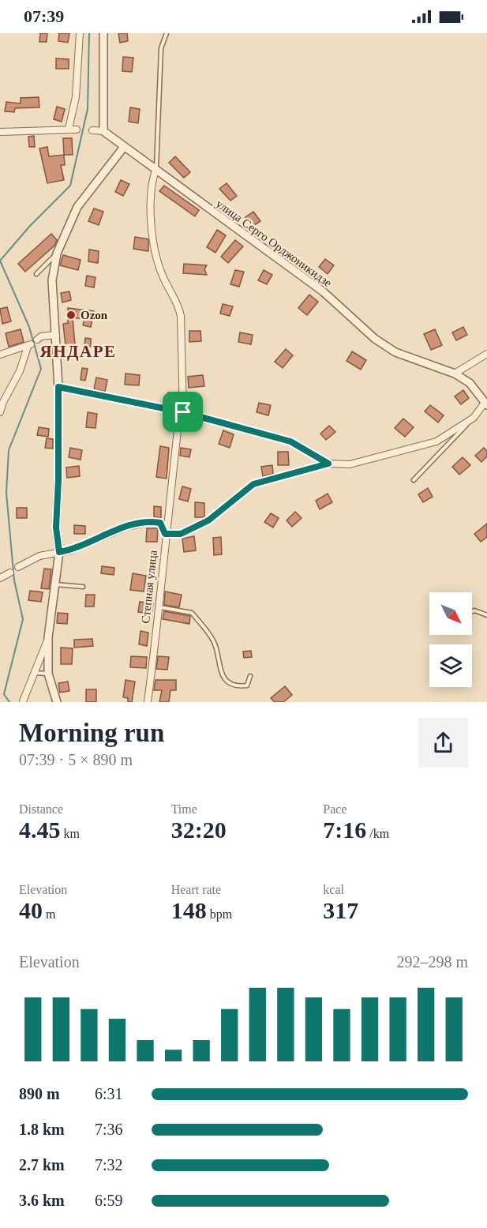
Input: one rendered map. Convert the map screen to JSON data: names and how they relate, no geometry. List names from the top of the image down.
{
  "streets": {
    "street": ["улица Серго Орджоникидзе", "Степная улица"]
  },
  "crossings": [
    ["улица Серго Орджоникидзе", "Степная улица"]
  ],
  "districts": ["ЯНДАРЕ"],
  "places": ["Ozon"],
  "north": "bottom right",
  "page": {
    "status": "07:39",
    "heading": ["Morning run", "07:39 · 5 × 890 m"],
    "stats": [
      ["Distance", "4.45 km"],
      ["Time", "32:20"],
      ["Pace", "7:16 /km"],
      ["Elevation", "40 m"],
      ["Heart rate", "148 bpm"],
      ["kcal", "317"]
    ],
    "chart": ["Elevation", "292–298 m"],
    "list": [
      {
        "name": "890 m",
        "note": "6:31"
      },
      {
        "name": "1.8 km",
        "note": "7:36"
      },
      {
        "name": "2.7 km",
        "note": "7:32"
      },
      {
        "name": "3.6 km",
        "note": "6:59"
      }
    ]
  }
}
